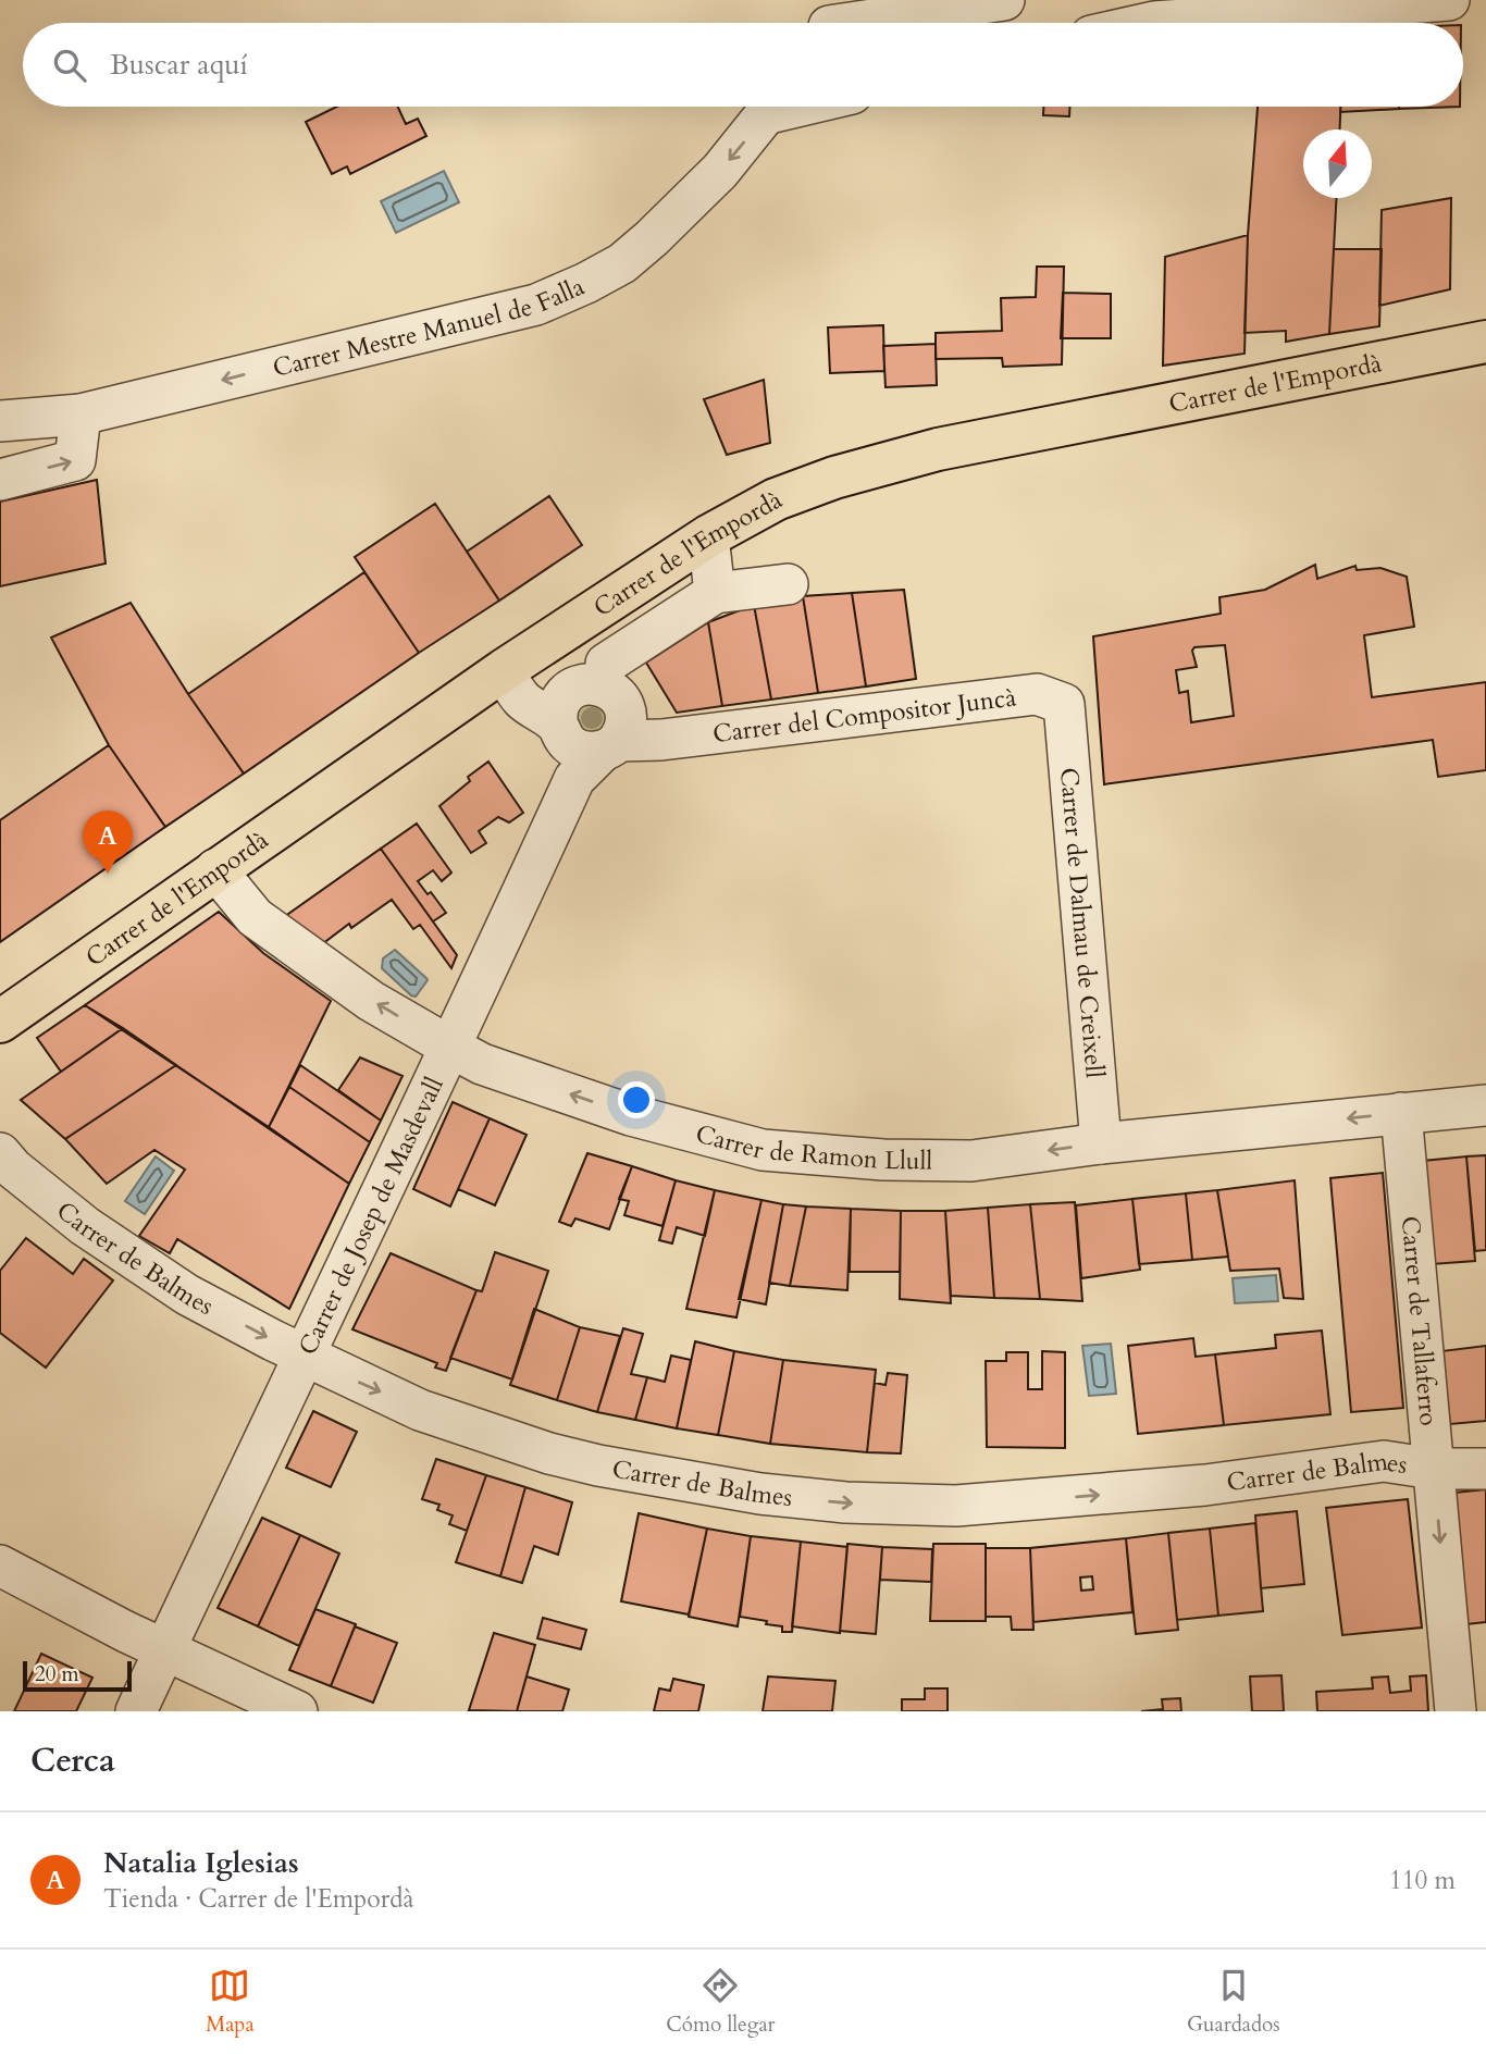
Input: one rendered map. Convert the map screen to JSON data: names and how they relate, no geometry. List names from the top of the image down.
{
  "streets": {
    "main road": ["Carrer de l'Empordà"],
    "street": [
      "Carrer Mestre Manuel de Falla",
      "Carrer del Compositor Juncà",
      "Carrer de Dalmau de Creixell",
      "Carrer de Ramon Llull",
      "Carrer de Josep de Masdevall",
      "Carrer de Balmes",
      "Carrer de Tallaferro"
    ]
  },
  "crossings": [
    ["Carrer de l'Empordà", "Carrer de Ramon Llull"],
    ["Carrer del Compositor Juncà", "Carrer de Dalmau de Creixell"],
    ["Carrer del Compositor Juncà", "Carrer de Josep de Masdevall"],
    ["Carrer de Dalmau de Creixell", "Carrer de Ramon Llull"],
    ["Carrer de Ramon Llull", "Carrer de Josep de Masdevall"],
    ["Carrer de Ramon Llull", "Carrer de Tallaferro"],
    ["Carrer de Josep de Masdevall", "Carrer de Balmes"],
    ["Carrer de Balmes", "Carrer de Tallaferro"]
  ],
  "one_way": [
    "Carrer Mestre Manuel de Falla",
    "Carrer de Ramon Llull",
    "Carrer de Balmes",
    "Carrer de Tallaferro"
  ],
  "scale_bar": "20 m",
  "north": "top",
  "page": {
    "search": "Buscar aquí",
    "pins": "A",
    "scale": "20 m",
    "heading": "Cerca",
    "list": [
      {
        "mark": "A",
        "name": "Natalia Iglesias",
        "note": "Tienda · Carrer de l'Empordà",
        "value": "110 m"
      }
    ],
    "nav": ["Mapa", "Cómo llegar", "Guardados"]
  }
}
